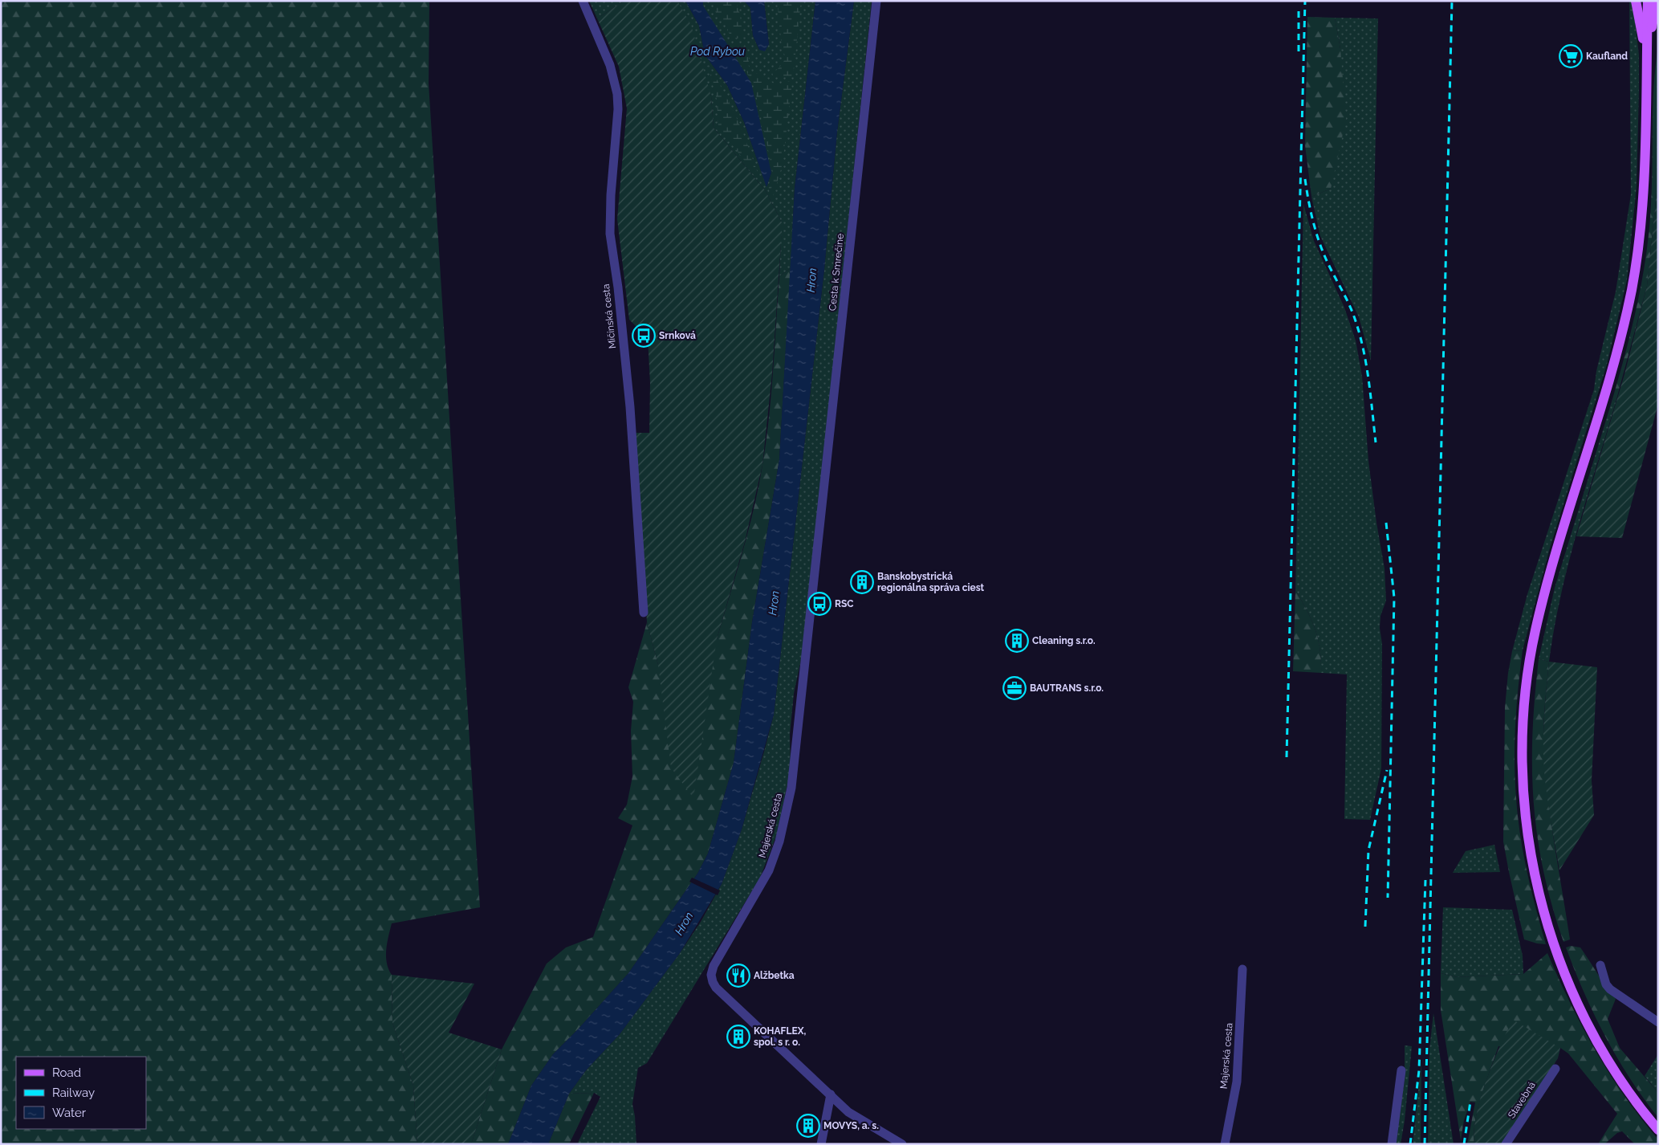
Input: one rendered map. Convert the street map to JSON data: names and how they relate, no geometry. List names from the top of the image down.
{
  "streets": {
    "street": [
      "Cesta k Smrečine",
      "Mičinská cesta",
      "Majerská cesta",
      "Stavebná"
    ]
  },
  "crossings": [
    ["Cesta k Smrečine", "Majerská cesta"]
  ],
  "water": ["Pod Rybou", "Hron"],
  "places": {
    "supermarket": ["Kaufland"],
    "bus stop": ["Srnková", "RSC"],
    "building": [
      "Banskobystrická regionálna správa ciest",
      "Cleaning s.r.o.",
      "KOHAFLEX, spol. s r. o.",
      "MOVYS, a. s."
    ],
    "office": ["BAUTRANS s.r.o."],
    "restaurant": ["Alžbetka"]
  },
  "legend": ["Road", "Railway", "Water"]
}
